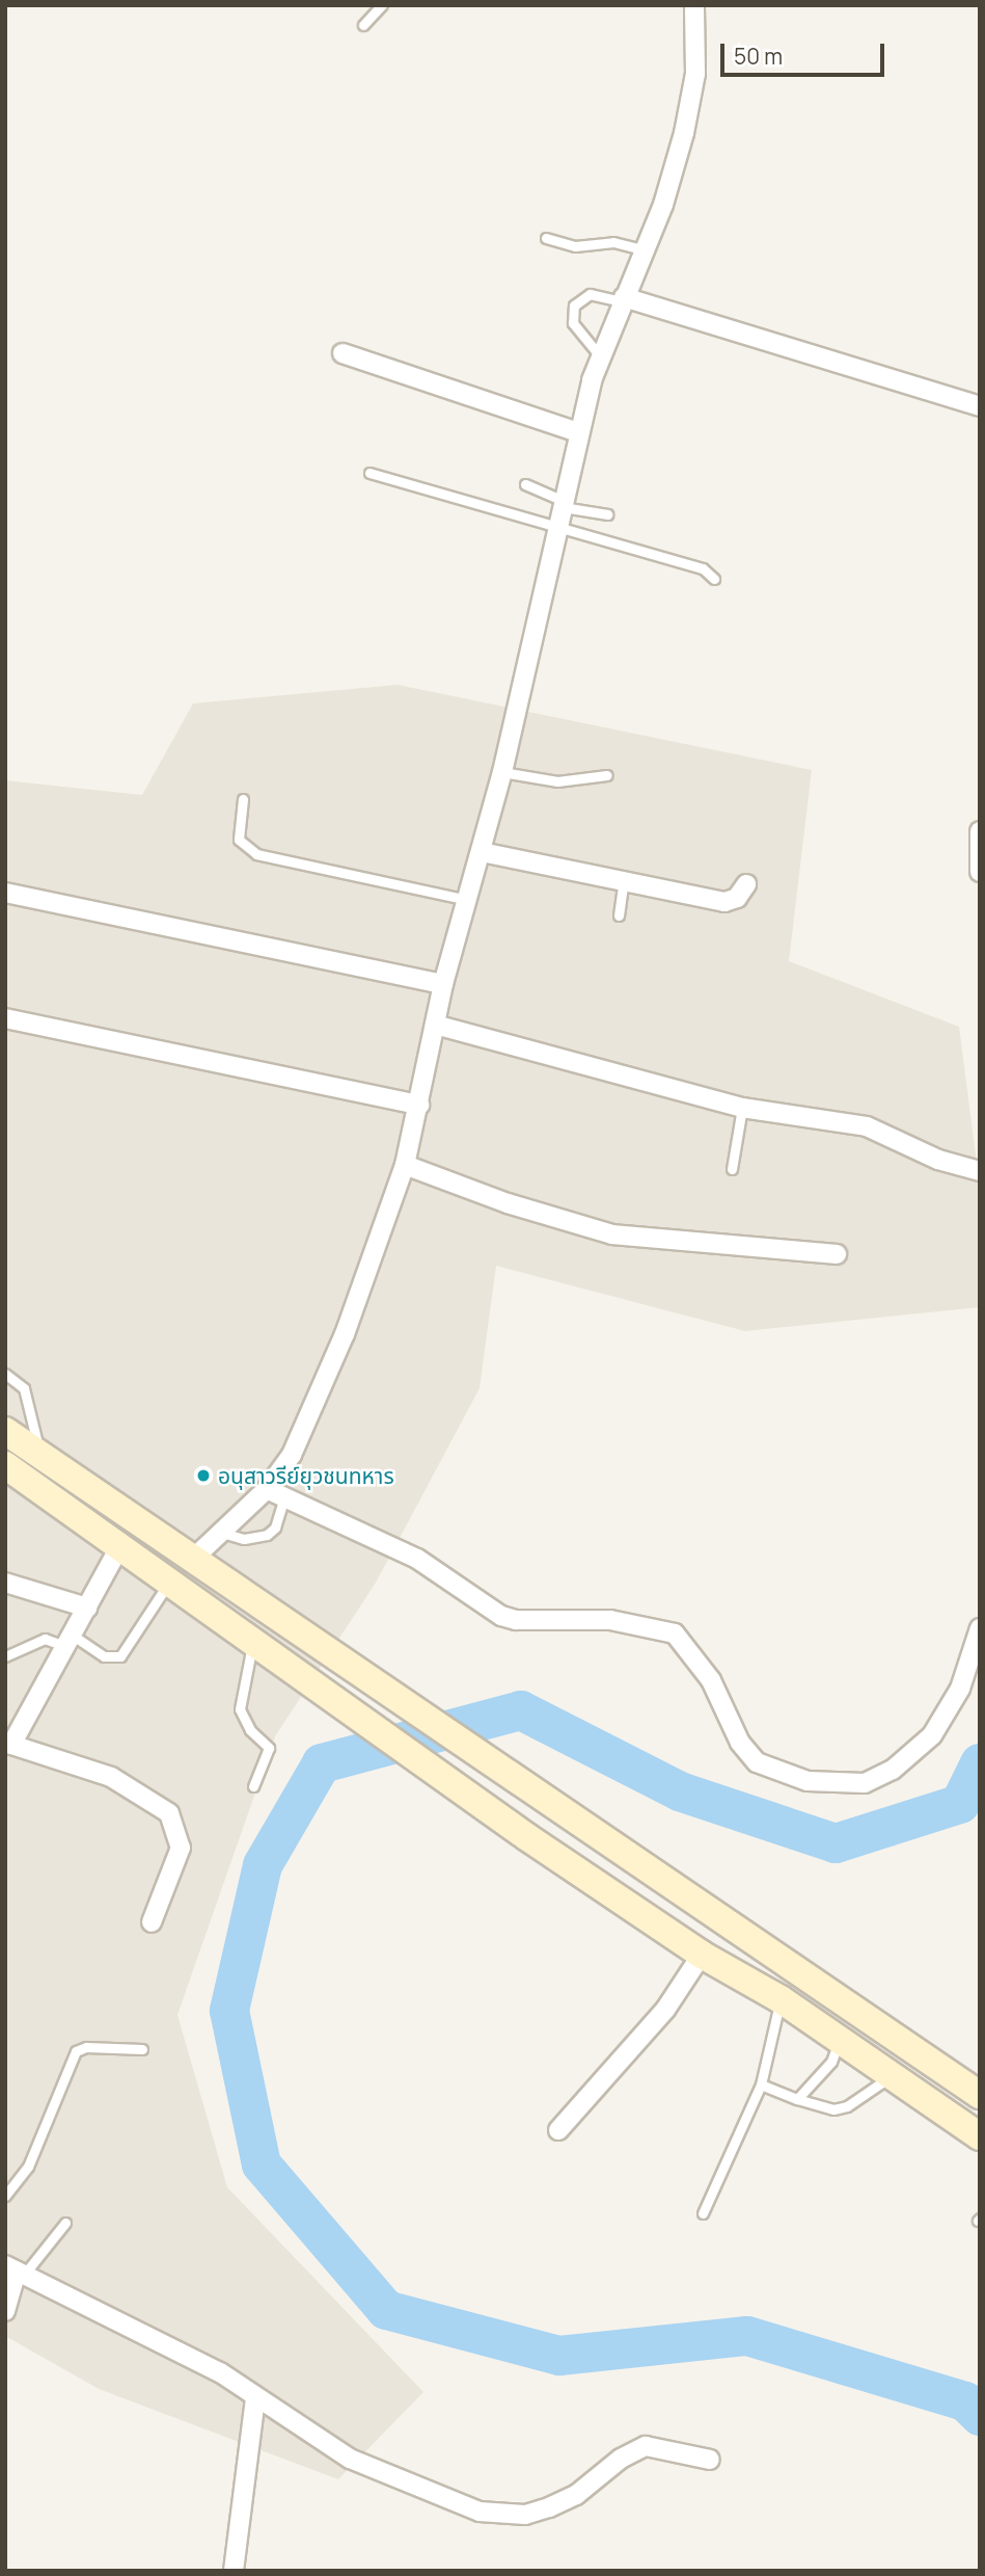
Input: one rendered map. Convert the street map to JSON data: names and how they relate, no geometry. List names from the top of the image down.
{
  "places": ["อนุสาวรีย์ยุวชนทหาร"],
  "scale_bar": "50 m"
}
